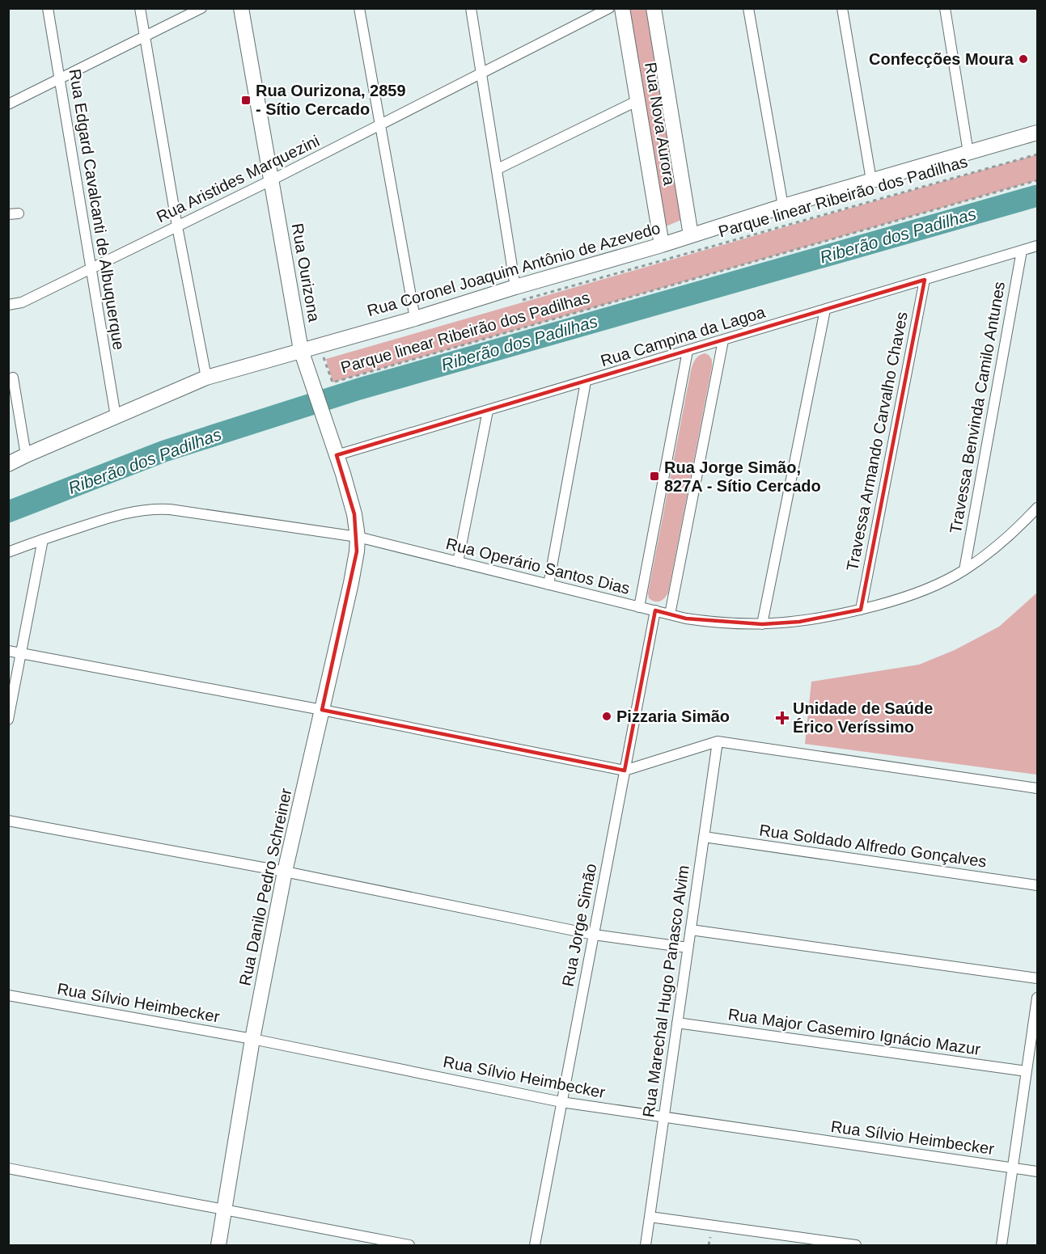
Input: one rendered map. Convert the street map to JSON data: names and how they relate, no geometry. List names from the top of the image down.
{
  "streets": {
    "main road": [
      "Rua Nova Aurora",
      "Rua Coronel Joaquim Antônio de Azevedo",
      "Rua Ourizona",
      "Rua Danilo Pedro Schreiner"
    ],
    "street": [
      "Rua Aristides Marquezini",
      "Rua Edgard Cavalcanti de Albuquerque",
      "Rua Campina da Lagoa",
      "Travessa Benvinda Camilo Antunes",
      "Travessa Armando Carvalho Chaves",
      "Rua Operário Santos Dias",
      "Rua Soldado Alfredo Gonçalves",
      "Rua Jorge Simão",
      "Rua Marechal Hugo Panasco Alvim",
      "Rua Sílvio Heimbecker",
      "Rua Major Casemiro Ignácio Mazur"
    ],
    "path": ["Parque linear Ribeirão dos Padilhas"]
  },
  "crossings": [
    ["Rua Nova Aurora", "Rua Coronel Joaquim Antônio de Azevedo"],
    ["Rua Aristides Marquezini", "Rua Edgard Cavalcanti de Albuquerque"],
    ["Rua Aristides Marquezini", "Rua Ourizona"],
    ["Parque linear Ribeirão dos Padilhas", "Rua Coronel Joaquim Antônio de Azevedo"],
    ["Rua Edgard Cavalcanti de Albuquerque", "Rua Coronel Joaquim Antônio de Azevedo"],
    ["Rua Coronel Joaquim Antônio de Azevedo", "Rua Ourizona"],
    ["Rua Ourizona", "Rua Campina da Lagoa"],
    ["Rua Ourizona", "Rua Operário Santos Dias"],
    ["Rua Ourizona", "Rua Danilo Pedro Schreiner"],
    ["Rua Campina da Lagoa", "Travessa Benvinda Camilo Antunes"],
    ["Rua Campina da Lagoa", "Travessa Armando Carvalho Chaves"],
    ["Travessa Benvinda Camilo Antunes", "Rua Operário Santos Dias"],
    ["Travessa Armando Carvalho Chaves", "Rua Operário Santos Dias"],
    ["Rua Operário Santos Dias", "Rua Danilo Pedro Schreiner"],
    ["Rua Operário Santos Dias", "Rua Jorge Simão"],
    ["Rua Soldado Alfredo Gonçalves", "Rua Marechal Hugo Panasco Alvim"],
    ["Rua Danilo Pedro Schreiner", "Rua Sílvio Heimbecker"],
    ["Rua Jorge Simão", "Rua Sílvio Heimbecker"],
    ["Rua Marechal Hugo Panasco Alvim", "Rua Sílvio Heimbecker"],
    ["Rua Marechal Hugo Panasco Alvim", "Rua Major Casemiro Ignácio Mazur"]
  ],
  "water": ["Riberão dos Padilhas"],
  "places": {
    "other": ["Confecções Moura", "Pizzaria Simão"],
    "transit": ["Rua Ourizona, 2859 - Sítio Cercado", "Rua Jorge Simão, 827A - Sítio Cercado"],
    "health": ["Unidade de Saúde Érico Veríssimo"]
  }
}
